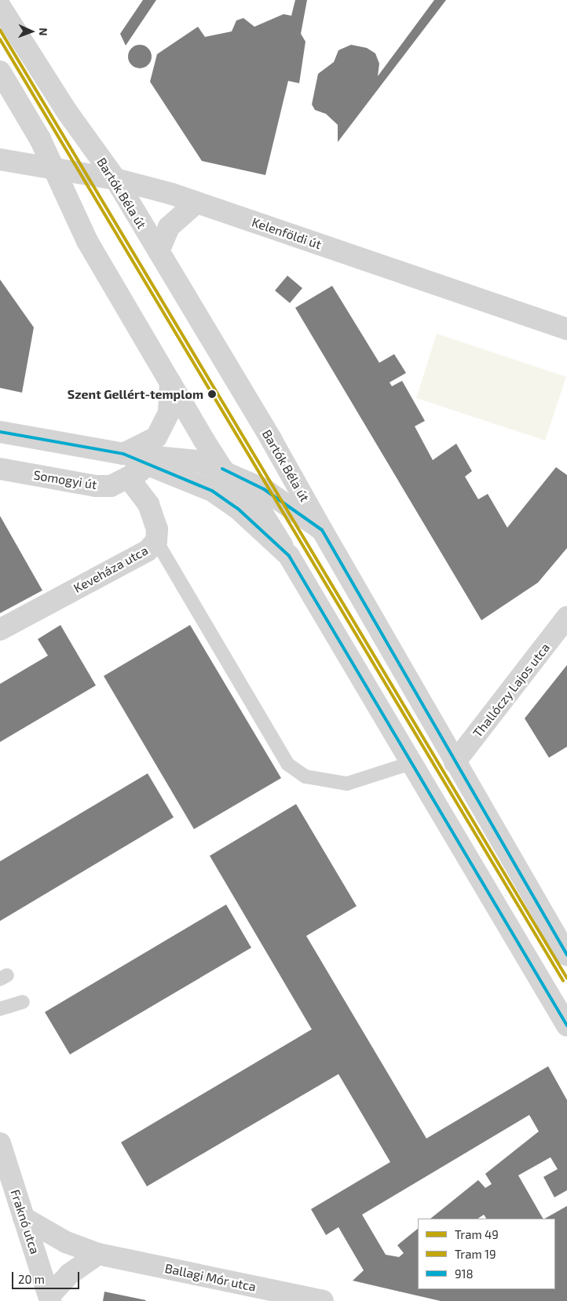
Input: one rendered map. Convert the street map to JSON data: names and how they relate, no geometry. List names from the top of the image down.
{
  "streets": {
    "street": [
      "Bartók Béla út",
      "Kelenföldi út",
      "Somogyi út",
      "Keveháza utca",
      "Thallóczy Lajos utca",
      "Fraknó utca",
      "Ballagi Mór utca"
    ]
  },
  "crossings": [
    ["Bartók Béla út", "Kelenföldi út"],
    ["Bartók Béla út", "Thallóczy Lajos utca"],
    ["Somogyi út", "Keveháza utca"],
    ["Fraknó utca", "Ballagi Mór utca"]
  ],
  "places": ["Szent Gellért-templom"],
  "lines": ["tram line 49", "tram line 19", "transit line 918"],
  "legend": ["Tram 49", "Tram 19", "918"],
  "scale_bar": "20 m",
  "north": "right"
}
